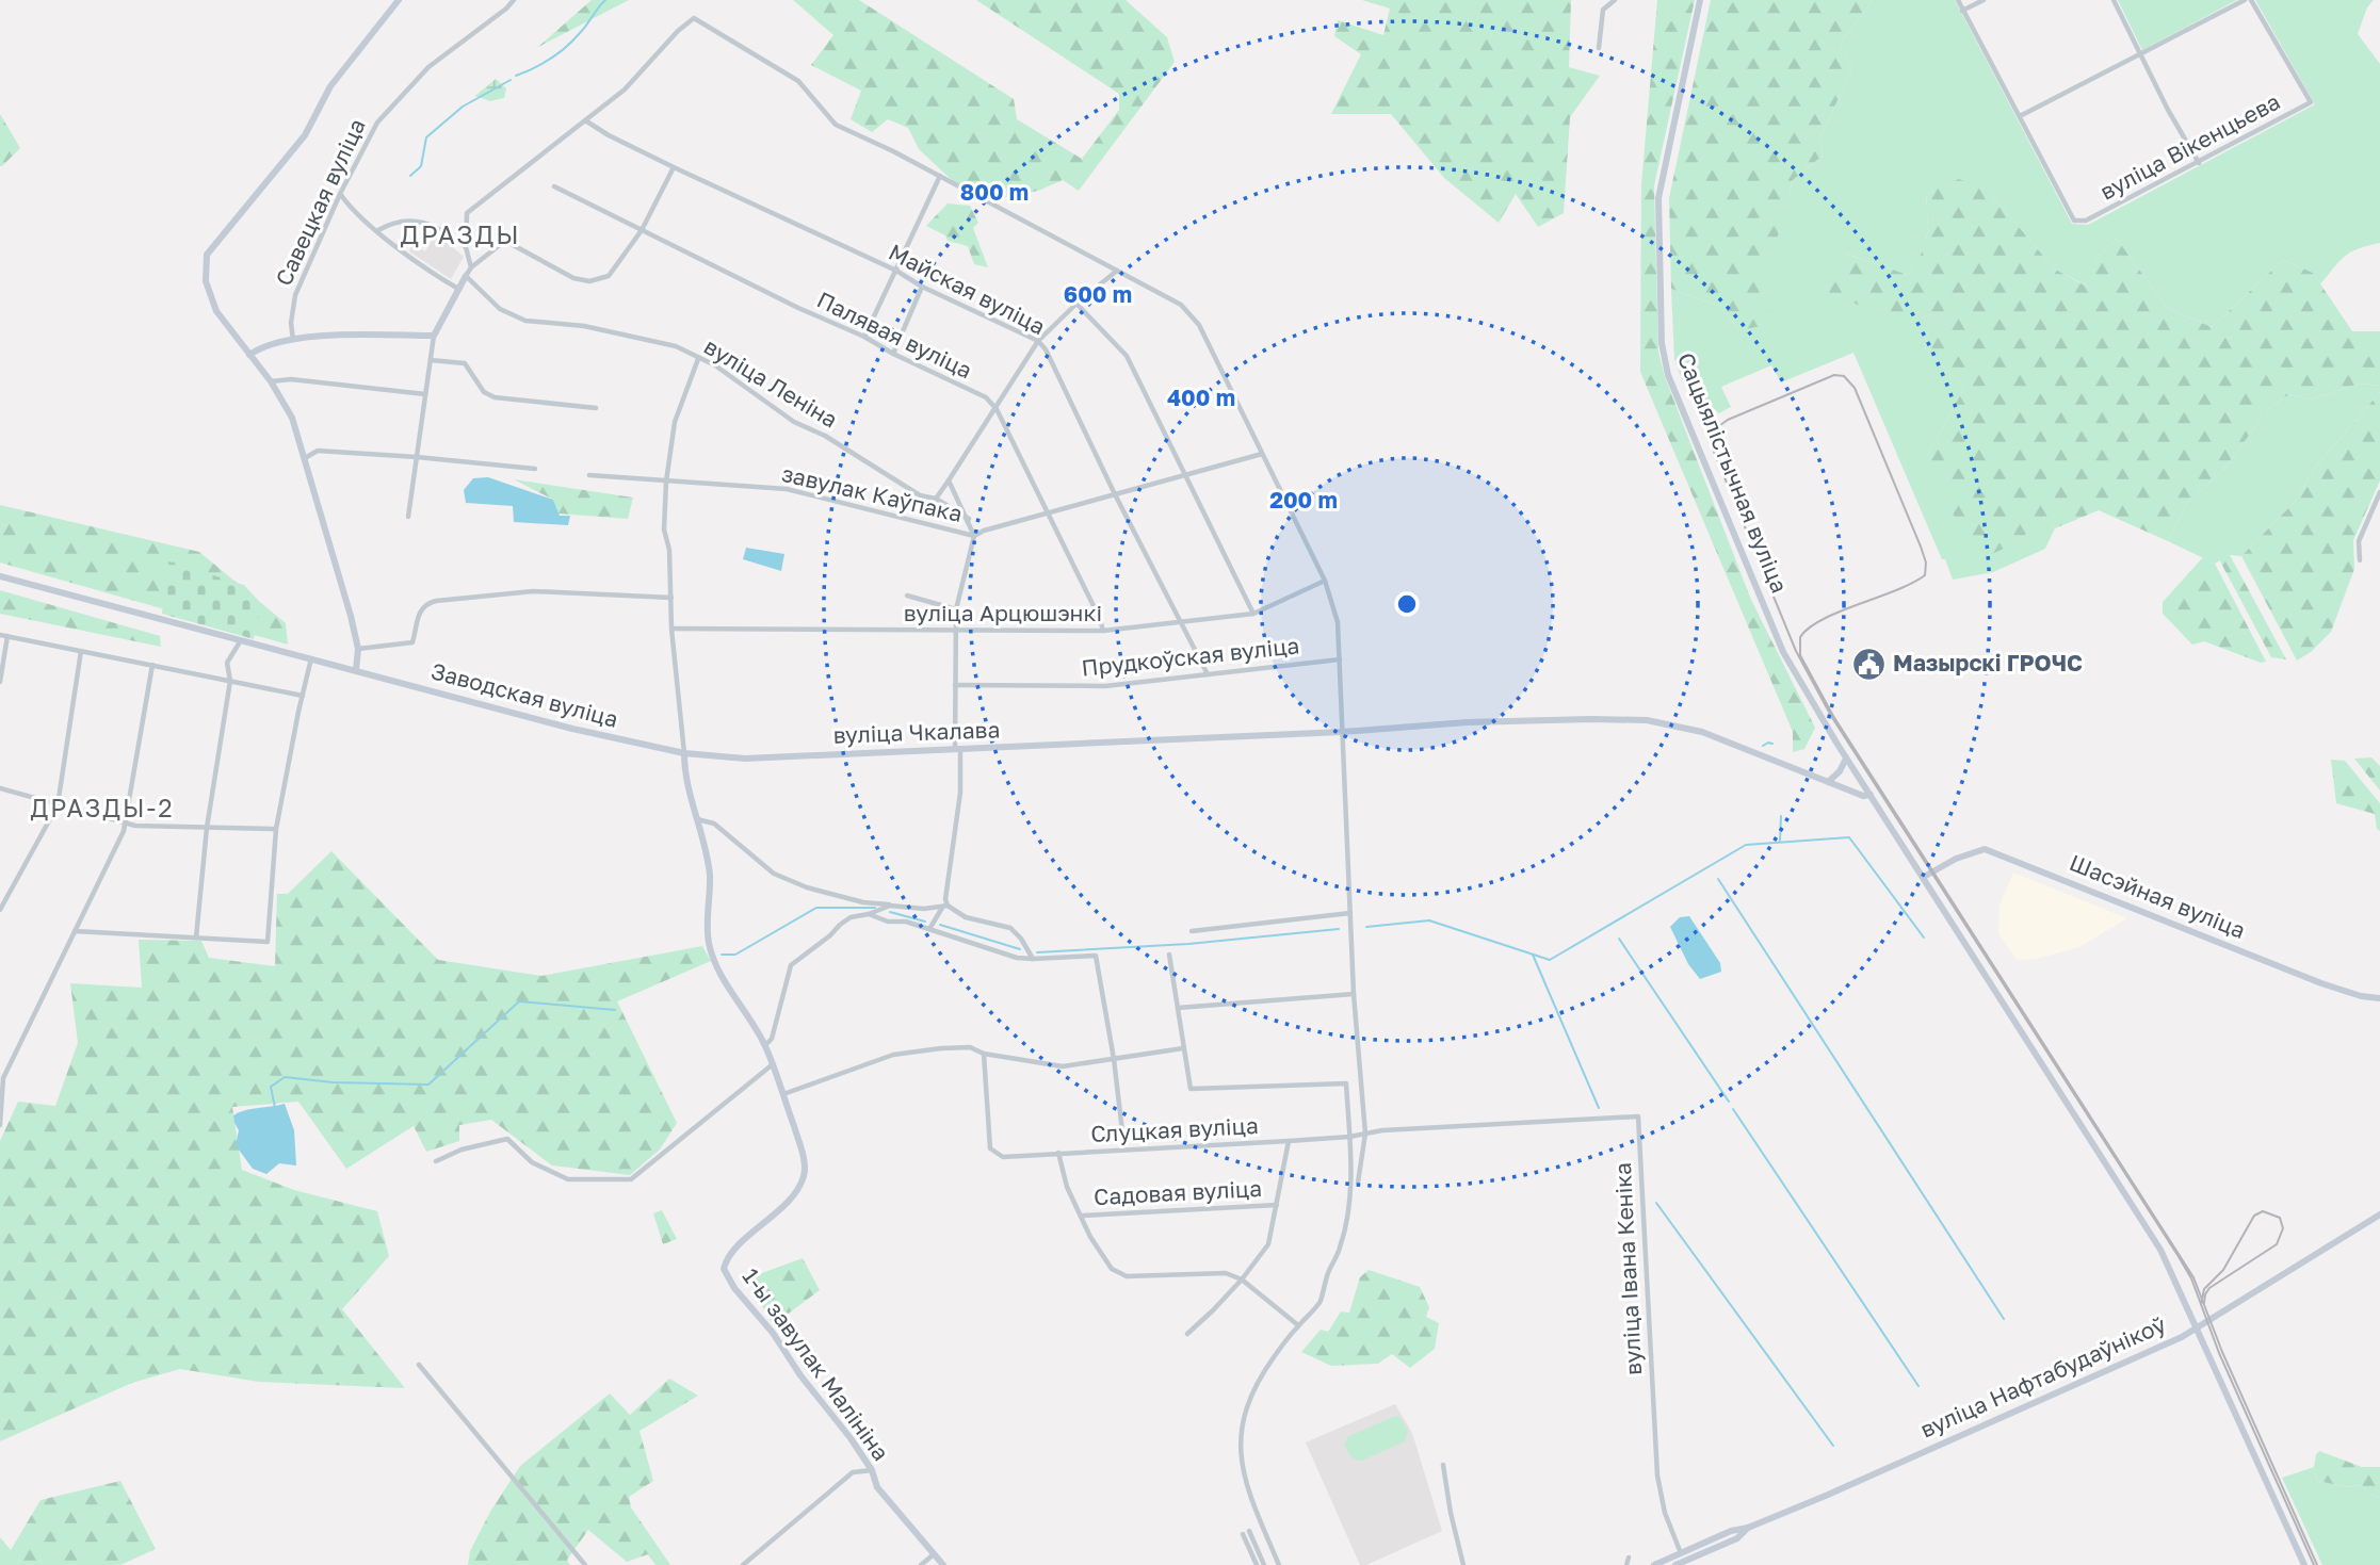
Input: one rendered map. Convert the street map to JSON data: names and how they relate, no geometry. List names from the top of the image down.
{
  "streets": {
    "main road": [
      "Сацыялістычная вуліца",
      "Заводская вуліца",
      "вуліца Чкалава",
      "Шасэйная вуліца",
      "1-ы завулак Малініна",
      "вуліца Нафтабудаўнікоў"
    ],
    "street": [
      "вуліца Вікенцьева",
      "Савецкая вуліца",
      "Майская вуліца",
      "Палявая вуліца",
      "вуліца Леніна",
      "завулак Каўпака",
      "вуліца Арцюшэнкі",
      "Прудкоўская вуліца",
      "Слуцкая вуліца",
      "Садовая вуліца",
      "вуліца Івана Кеніка"
    ]
  },
  "crossings": [
    ["Майская вуліца", "вуліца Арцюшэнкі"],
    ["Майская вуліца", "Прудкоўская вуліца"],
    ["Палявая вуліца", "вуліца Арцюшэнкі"],
    ["Сацыялістычная вуліца", "вуліца Чкалава"],
    ["Сацыялістычная вуліца", "Шасэйная вуліца"],
    ["Сацыялістычная вуліца", "вуліца Нафтабудаўнікоў"],
    ["завулак Каўпака", "вуліца Арцюшэнкі"],
    ["завулак Каўпака", "Прудкоўская вуліца"],
    ["завулак Каўпака", "вуліца Чкалава"],
    ["Заводская вуліца", "вуліца Чкалава"],
    ["Заводская вуліца", "1-ы завулак Малініна"],
    ["вуліца Чкалава", "1-ы завулак Малініна"],
    ["Слуцкая вуліца", "вуліца Івана Кеніка"],
    ["вуліца Івана Кеніка", "вуліца Нафтабудаўнікоў"]
  ],
  "districts": ["ДРАЗДЫ", "ДРАЗДЫ-2"],
  "places": {
    "public building": ["Мазырскі ГРОЧС"]
  },
  "rings": [
    "800 m",
    "600 m",
    "400 m",
    "200 m"
  ]
}
